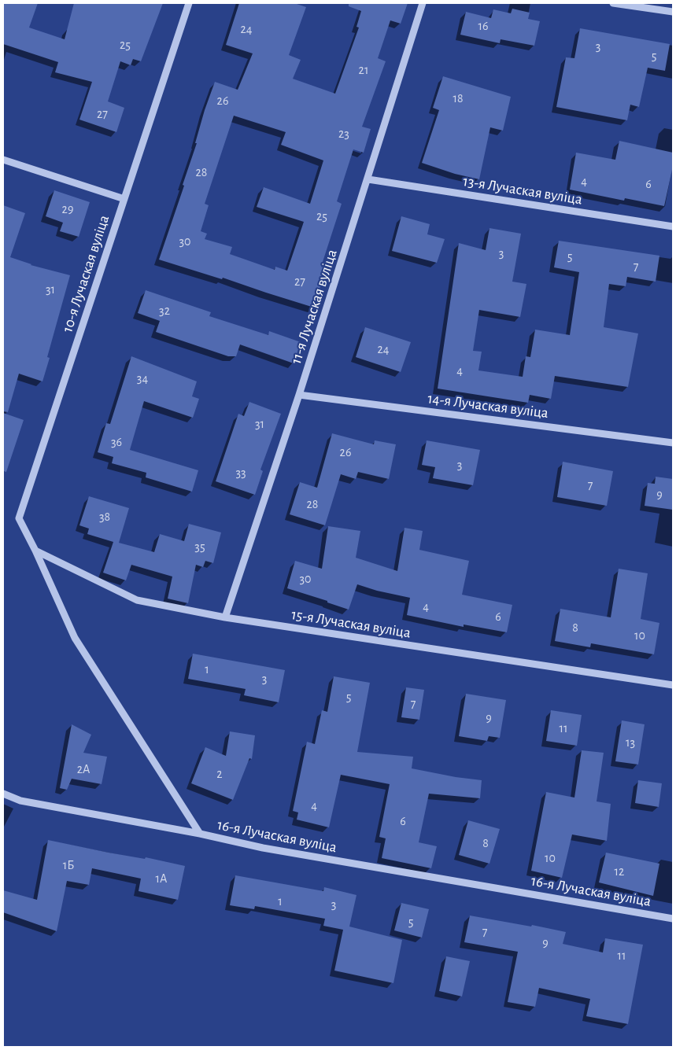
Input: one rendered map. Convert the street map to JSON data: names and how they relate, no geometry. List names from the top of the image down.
{
  "streets": {
    "street": [
      "13-я Лучаская вуліца",
      "10-я Лучаская вуліца",
      "11-я Лучаская вуліца",
      "14-я Лучаская вуліца",
      "15-я Лучаская вуліца",
      "16-я Лучаская вуліца"
    ]
  },
  "crossings": [
    ["13-я Лучаская вуліца", "11-я Лучаская вуліца"],
    ["10-я Лучаская вуліца", "15-я Лучаская вуліца"],
    ["10-я Лучаская вуліца", "16-я Лучаская вуліца"],
    ["11-я Лучаская вуліца", "14-я Лучаская вуліца"],
    ["11-я Лучаская вуліца", "15-я Лучаская вуліца"],
    ["15-я Лучаская вуліца", "16-я Лучаская вуліца"]
  ],
  "house_numbers": [
    "16",
    "24",
    "25",
    "3",
    "5",
    "21",
    "18",
    "26",
    "27",
    "23",
    "28",
    "4",
    "6",
    "29",
    "25",
    "30",
    "3",
    "5",
    "7",
    "27",
    "31",
    "32",
    "24",
    "4",
    "34",
    "31",
    "36",
    "26",
    "3",
    "33",
    "7",
    "9",
    "28",
    "38",
    "35",
    "30",
    "4",
    "6",
    "8",
    "10",
    "1",
    "3",
    "5",
    "7",
    "9",
    "11",
    "13",
    "2А",
    "2",
    "4",
    "6",
    "8",
    "10",
    "1Б",
    "12",
    "1А",
    "1",
    "3",
    "5",
    "7",
    "9",
    "11"
  ]
}
